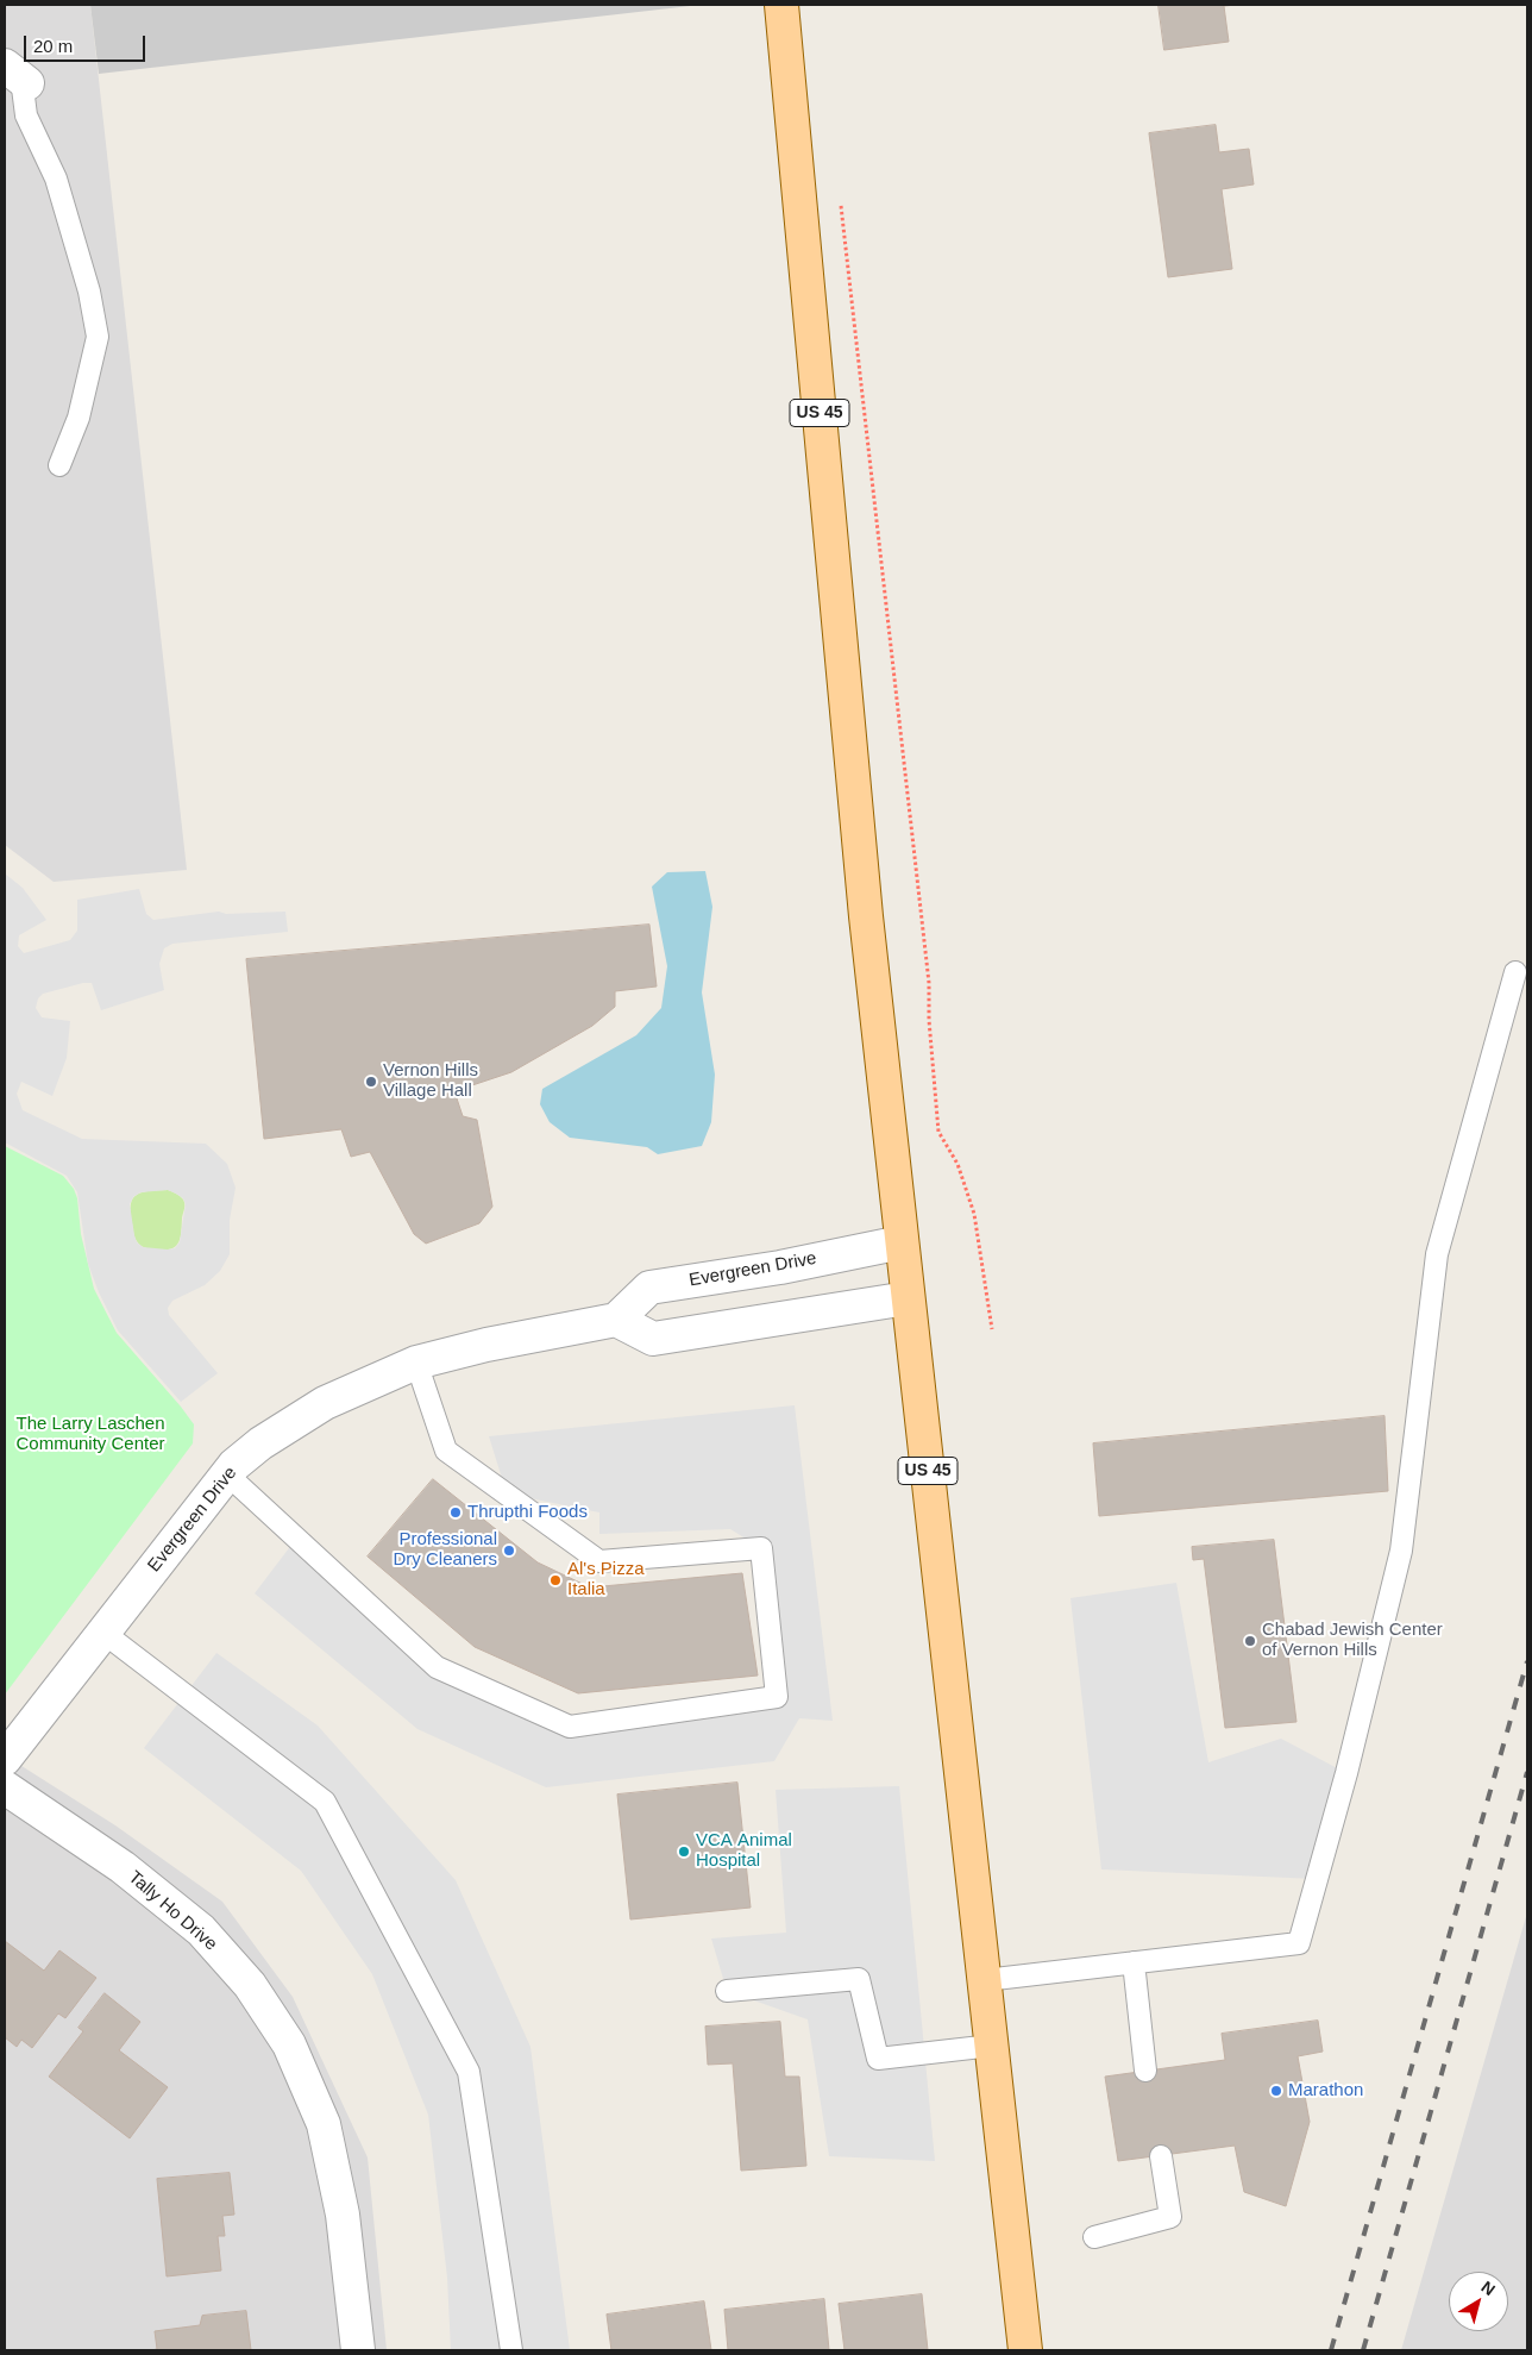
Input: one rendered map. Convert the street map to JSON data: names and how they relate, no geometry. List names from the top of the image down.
{
  "streets": {
    "main road": ["US 45"],
    "street": ["Evergreen Drive", "Tally Ho Drive"]
  },
  "crossings": [
    ["US 45", "Evergreen Drive"]
  ],
  "parks": ["The Larry Laschen Community Center"],
  "places": [
    "Vernon Hills Village Hall",
    "Thrupthi Foods",
    "Professional Dry Cleaners",
    "Al's Pizza Italia",
    "Chabad Jewish Center of Vernon Hills",
    "VCA Animal Hospital",
    "Marathon"
  ],
  "scale_bar": "20 m",
  "north": "top right"
}
